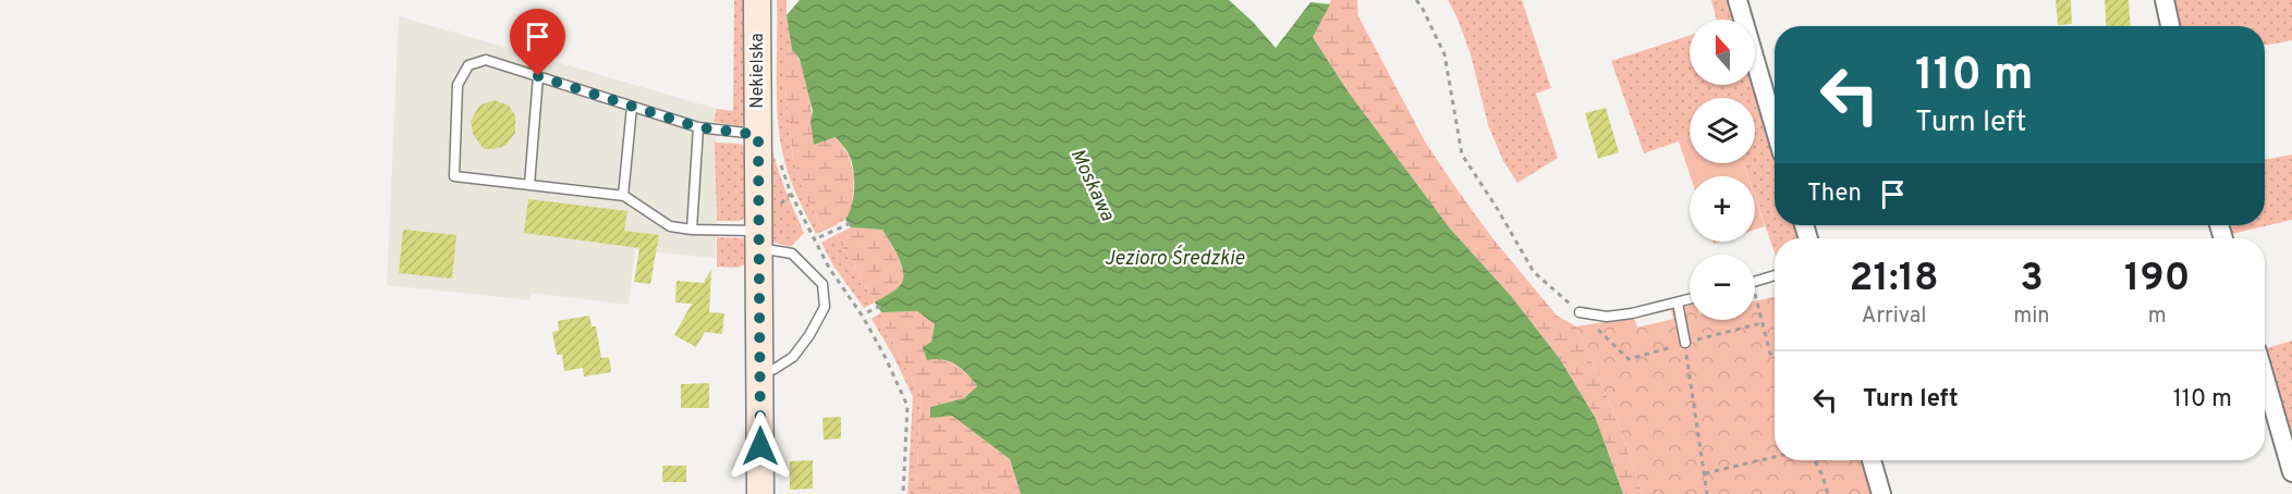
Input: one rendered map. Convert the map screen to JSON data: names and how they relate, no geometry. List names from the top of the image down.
{
  "streets": {
    "street": ["Nekielska"]
  },
  "water": ["Moskawa", "Jezioro Średzkie"],
  "north": "top",
  "page": {
    "map_buttons": ["+", "−"],
    "turn": ["110 m", "Turn left"],
    "then": "Then",
    "eta": [
      "21:18",
      "Arrival",
      "3",
      "min",
      "190",
      "m"
    ],
    "list": [
      {
        "name": "Turn left",
        "value": "110 m"
      }
    ]
  }
}
